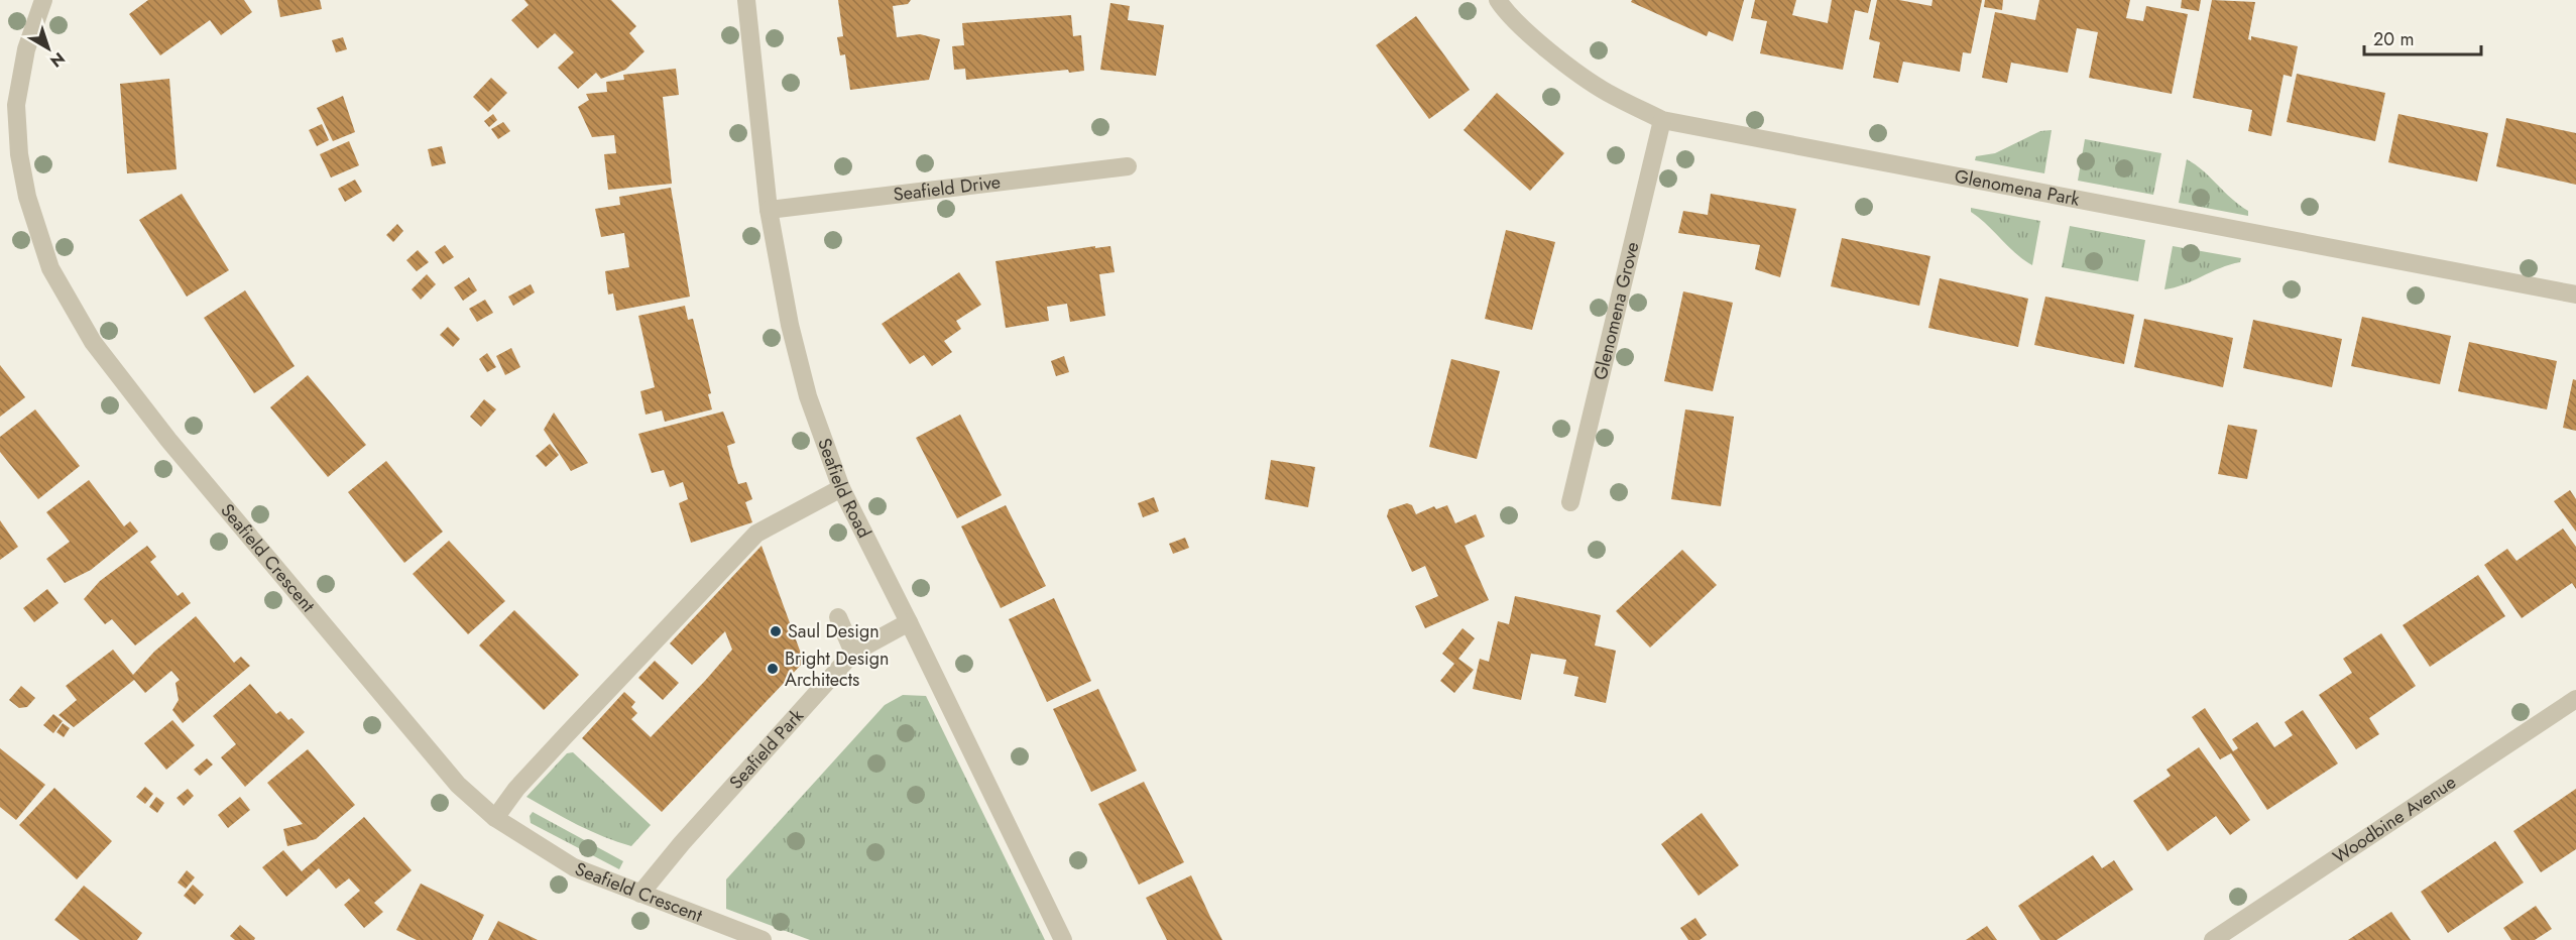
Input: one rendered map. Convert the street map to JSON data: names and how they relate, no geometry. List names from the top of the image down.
{
  "streets": {
    "street": [
      "Glenomena Park",
      "Seafield Drive",
      "Glenomena Grove",
      "Seafield Road",
      "Seafield Crescent",
      "Seafield Park",
      "Woodbine Avenue"
    ]
  },
  "crossings": [
    ["Glenomena Park", "Glenomena Grove"],
    ["Seafield Drive", "Seafield Road"],
    ["Seafield Road", "Seafield Park"],
    ["Seafield Crescent", "Seafield Park"]
  ],
  "places": ["Saul Design", "Bright Design Architects"],
  "scale_bar": "20 m",
  "north": "bottom right"
}
